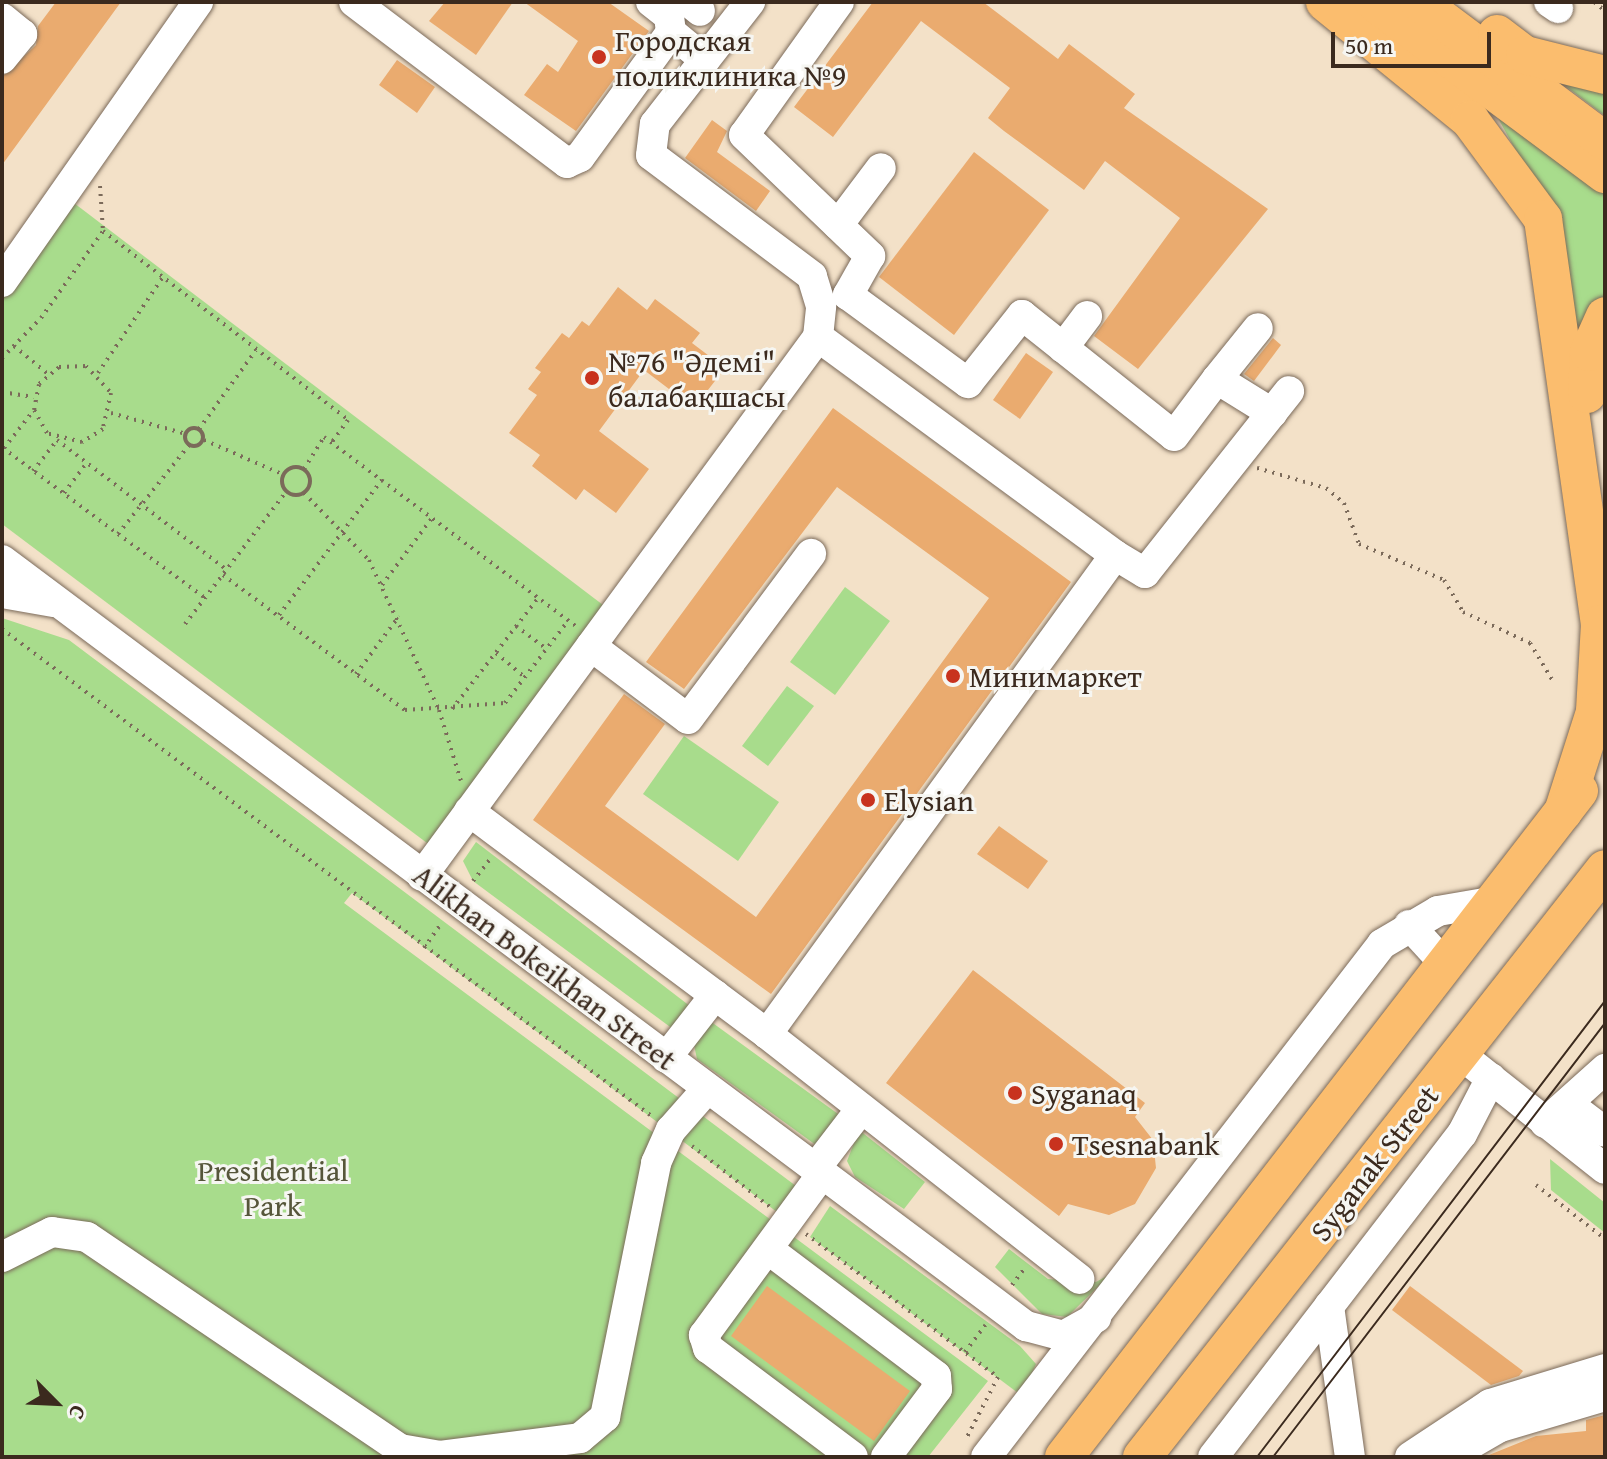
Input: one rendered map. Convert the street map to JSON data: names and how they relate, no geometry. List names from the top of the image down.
{
  "streets": {
    "main road": ["Syganak Street"],
    "street": ["Alikhan Bokeikhan Street"]
  },
  "parks": ["Presidential Park"],
  "places": [
    "Городская поликлиника №9",
    "№76 \"Әдемі\" балабақшасы",
    "Минимаркет",
    "Elysian",
    "Syganaq",
    "Tsesnabank"
  ],
  "scale_bar": "50 m",
  "north": "bottom right"
}
